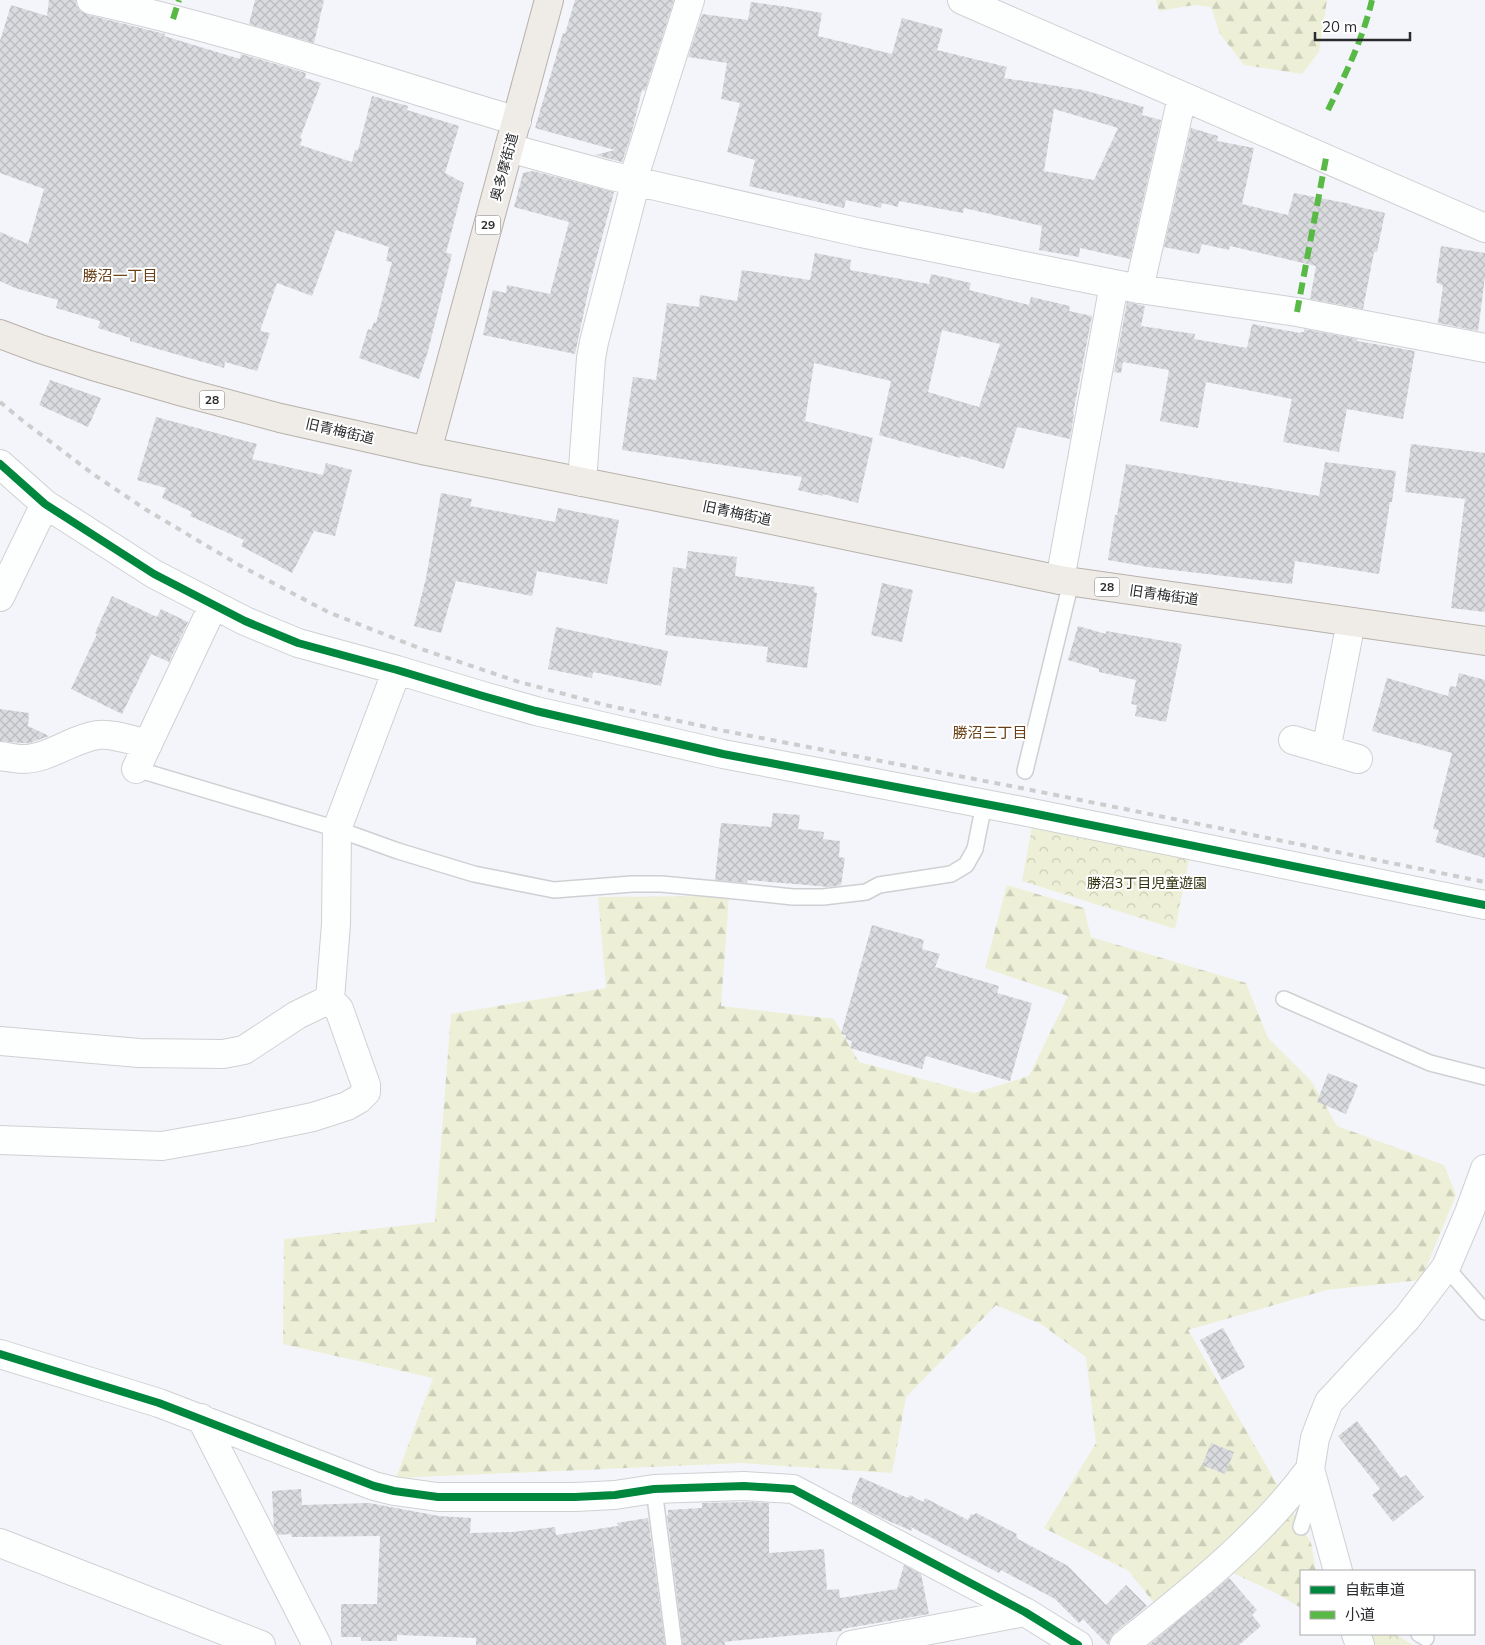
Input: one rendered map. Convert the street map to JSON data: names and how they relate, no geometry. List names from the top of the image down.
{
  "streets": {
    "main road": [
      "奥多摩街道",
      "29",
      "28",
      "旧青梅街道"
    ]
  },
  "crossings": [
    ["奥多摩街道", "旧青梅街道"]
  ],
  "districts": ["勝沼一丁目", "勝沼三丁目"],
  "parks": ["勝沼3丁目児童遊園"],
  "legend": ["自転車道", "小道"],
  "scale_bar": "20 m"
}
